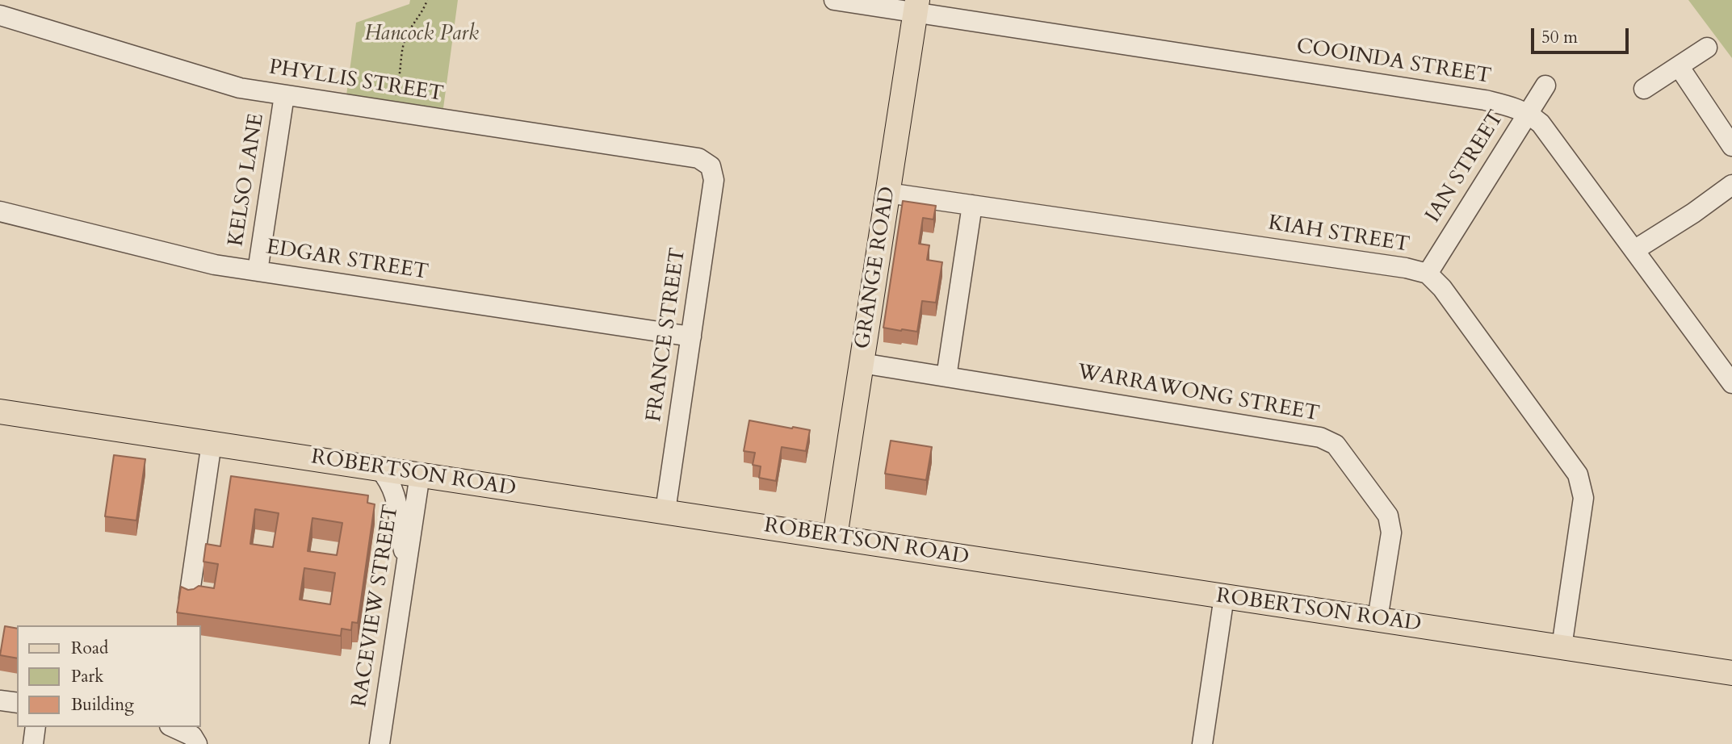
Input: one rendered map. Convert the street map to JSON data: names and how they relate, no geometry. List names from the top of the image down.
{
  "streets": {
    "main road": ["GRANGE ROAD", "ROBERTSON ROAD"],
    "street": [
      "COOINDA STREET",
      "PHYLLIS STREET",
      "IAN STREET",
      "KELSO LANE",
      "KIAH STREET",
      "EDGAR STREET",
      "FRANCE STREET",
      "WARRAWONG STREET",
      "RACEVIEW STREET"
    ]
  },
  "crossings": [
    ["COOINDA STREET", "IAN STREET"],
    ["COOINDA STREET", "GRANGE ROAD"],
    ["PHYLLIS STREET", "KELSO LANE"],
    ["PHYLLIS STREET", "FRANCE STREET"],
    ["IAN STREET", "KIAH STREET"],
    ["KELSO LANE", "EDGAR STREET"],
    ["KIAH STREET", "GRANGE ROAD"],
    ["KIAH STREET", "ROBERTSON ROAD"],
    ["EDGAR STREET", "FRANCE STREET"],
    ["GRANGE ROAD", "WARRAWONG STREET"],
    ["GRANGE ROAD", "ROBERTSON ROAD"],
    ["FRANCE STREET", "ROBERTSON ROAD"],
    ["WARRAWONG STREET", "ROBERTSON ROAD"],
    ["ROBERTSON ROAD", "RACEVIEW STREET"]
  ],
  "parks": ["Hancock Park"],
  "legend": ["Road", "Park", "Building"],
  "scale_bar": "50 m"
}
